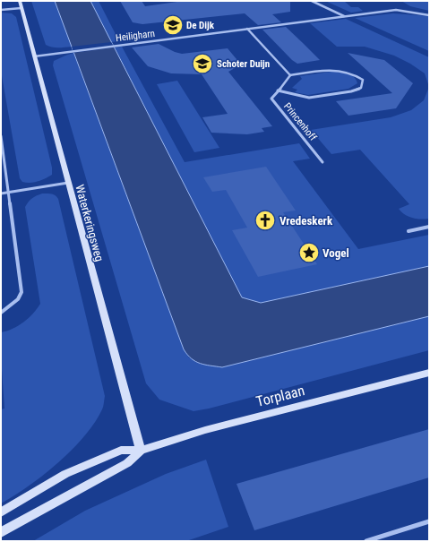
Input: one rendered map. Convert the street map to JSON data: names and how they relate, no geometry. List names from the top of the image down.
{
  "streets": {
    "street": [
      "Heiligharn",
      "Princenhoff",
      "Waterkeringsweg",
      "Torplaan"
    ]
  },
  "crossings": [
    ["Heiligharn", "Waterkeringsweg"],
    ["Waterkeringsweg", "Torplaan"]
  ],
  "places": {
    "school or university": ["De Dijk", "Schoter Duijn"],
    "church": ["Vredeskerk"],
    "place": ["Vogel"]
  }
}
